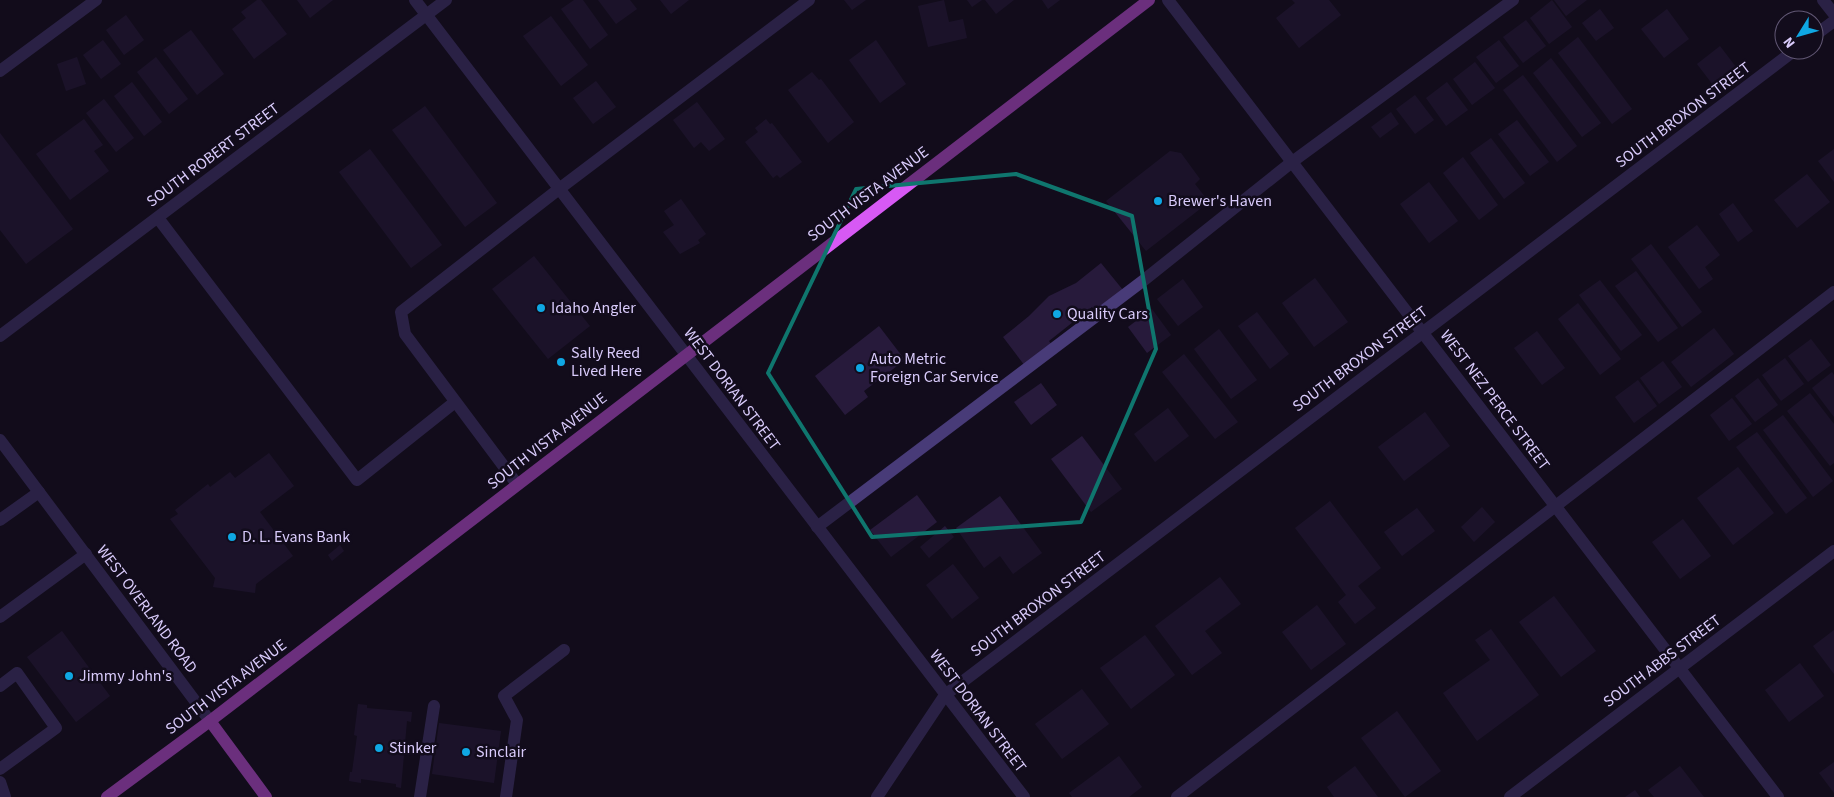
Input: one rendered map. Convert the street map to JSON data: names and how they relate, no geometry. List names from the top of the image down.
{
  "streets": {
    "main road": ["SOUTH VISTA AVENUE", "WEST OVERLAND ROAD"],
    "street": [
      "SOUTH BROXON STREET",
      "SOUTH ROBERT STREET",
      "WEST DORIAN STREET",
      "WEST NEZ PERCE STREET",
      "SOUTH ABBS STREET"
    ]
  },
  "crossings": [
    ["SOUTH BROXON STREET", "WEST DORIAN STREET"],
    ["SOUTH BROXON STREET", "WEST NEZ PERCE STREET"],
    ["SOUTH ROBERT STREET", "WEST DORIAN STREET"],
    ["SOUTH VISTA AVENUE", "WEST DORIAN STREET"],
    ["SOUTH VISTA AVENUE", "WEST OVERLAND ROAD"],
    ["WEST NEZ PERCE STREET", "SOUTH ABBS STREET"]
  ],
  "places": [
    "Brewer's Haven",
    "Idaho Angler",
    "Quality Cars",
    "Sally Reed Lived Here",
    "Auto Metric Foreign Car Service",
    "D. L. Evans Bank",
    "Jimmy John's",
    "Stinker",
    "Sinclair"
  ],
  "north": "bottom left"
}
